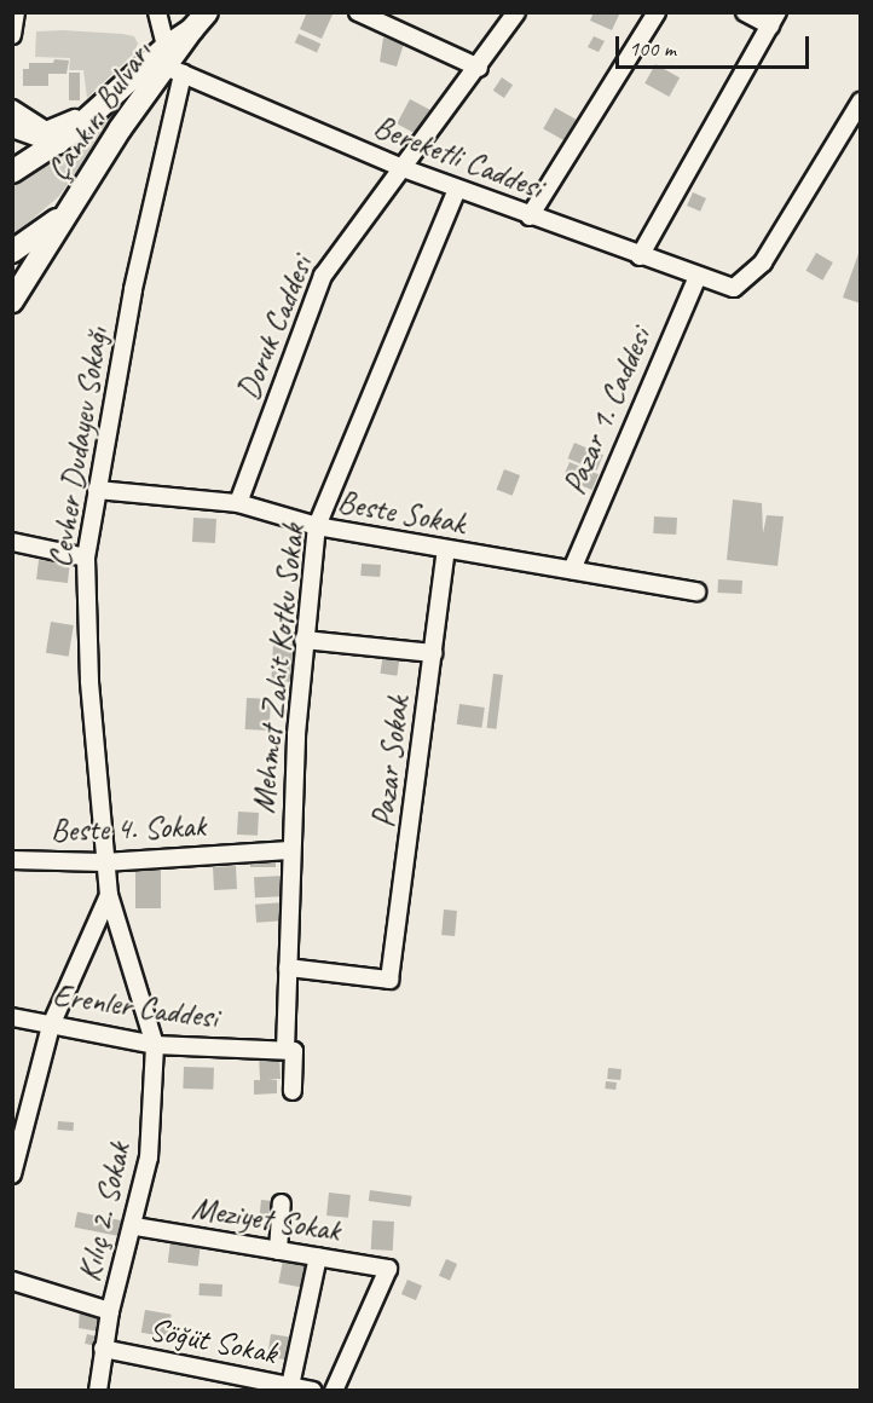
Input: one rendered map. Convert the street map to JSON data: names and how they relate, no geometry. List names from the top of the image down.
{
  "streets": {
    "main road": ["Çankırı Bulvarı"],
    "street": [
      "Bereketli Caddesi",
      "Doruk Caddesi",
      "Pazar 1. Caddesi",
      "Cevher Dudayev Sokağı",
      "Beste Sokak",
      "Mehmet Zahit Kotku Sokak",
      "Pazar Sokak",
      "Beste 4. Sokak",
      "Erenler Caddesi",
      "Kılıç 2. Sokak",
      "Meziyet Sokak",
      "Söğüt Sokak"
    ]
  },
  "crossings": [
    ["Çankırı Bulvarı", "Bereketli Caddesi"],
    ["Çankırı Bulvarı", "Cevher Dudayev Sokağı"],
    ["Bereketli Caddesi", "Doruk Caddesi"],
    ["Bereketli Caddesi", "Pazar 1. Caddesi"],
    ["Bereketli Caddesi", "Cevher Dudayev Sokağı"],
    ["Bereketli Caddesi", "Mehmet Zahit Kotku Sokak"],
    ["Doruk Caddesi", "Beste Sokak"],
    ["Pazar 1. Caddesi", "Beste Sokak"],
    ["Cevher Dudayev Sokağı", "Beste Sokak"],
    ["Cevher Dudayev Sokağı", "Beste 4. Sokak"],
    ["Cevher Dudayev Sokağı", "Erenler Caddesi"],
    ["Cevher Dudayev Sokağı", "Kılıç 2. Sokak"],
    ["Beste Sokak", "Mehmet Zahit Kotku Sokak"],
    ["Beste Sokak", "Pazar Sokak"],
    ["Mehmet Zahit Kotku Sokak", "Pazar Sokak"],
    ["Mehmet Zahit Kotku Sokak", "Beste 4. Sokak"],
    ["Mehmet Zahit Kotku Sokak", "Erenler Caddesi"],
    ["Erenler Caddesi", "Kılıç 2. Sokak"],
    ["Kılıç 2. Sokak", "Meziyet Sokak"],
    ["Kılıç 2. Sokak", "Söğüt Sokak"]
  ],
  "scale_bar": "100 m"
}
